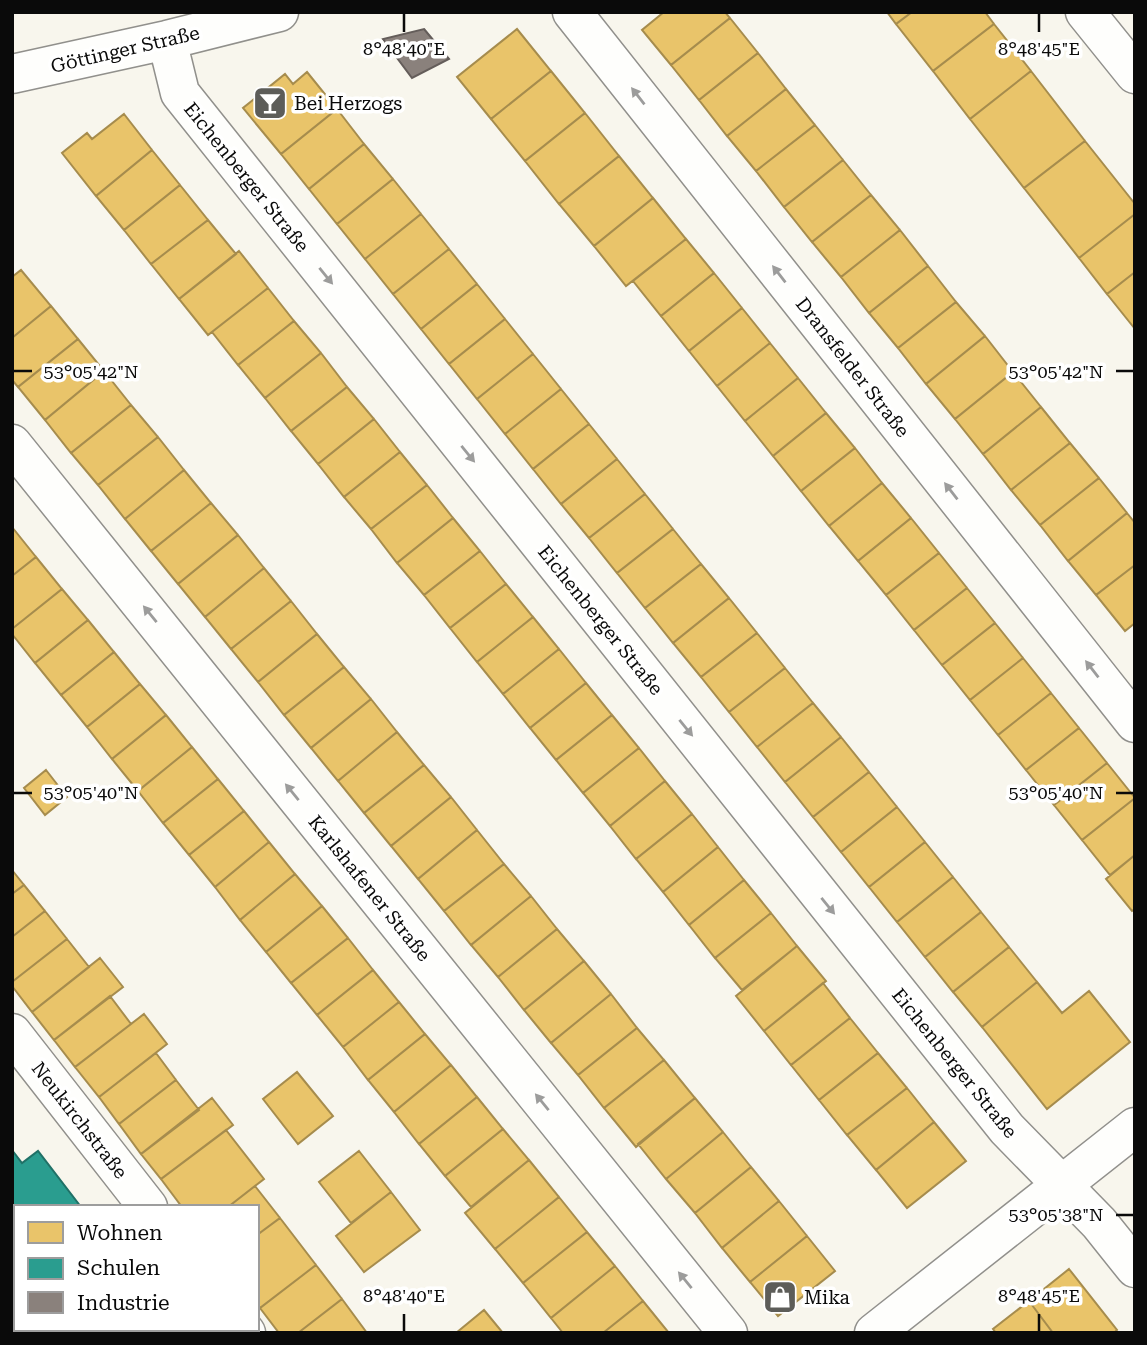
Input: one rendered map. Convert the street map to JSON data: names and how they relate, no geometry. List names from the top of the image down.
{
  "streets": {
    "street": [
      "Göttinger Straße",
      "Eichenberger Straße",
      "Dransfelder Straße",
      "Karlshafener Straße",
      "Neukirchstraße"
    ]
  },
  "crossings": [
    ["Göttinger Straße", "Eichenberger Straße"]
  ],
  "one_way": ["Eichenberger Straße", "Dransfelder Straße", "Karlshafener Straße"],
  "places": {
    "bar": ["Bei Herzogs"],
    "shop": ["Mika"]
  },
  "legend": ["Wohnen", "Schulen", "Industrie"],
  "coordinates": [
    "8°48'40\"E",
    "8°48'45\"E",
    "53°05'42\"N",
    "53°05'40\"N",
    "53°05'38\"N"
  ]
}
